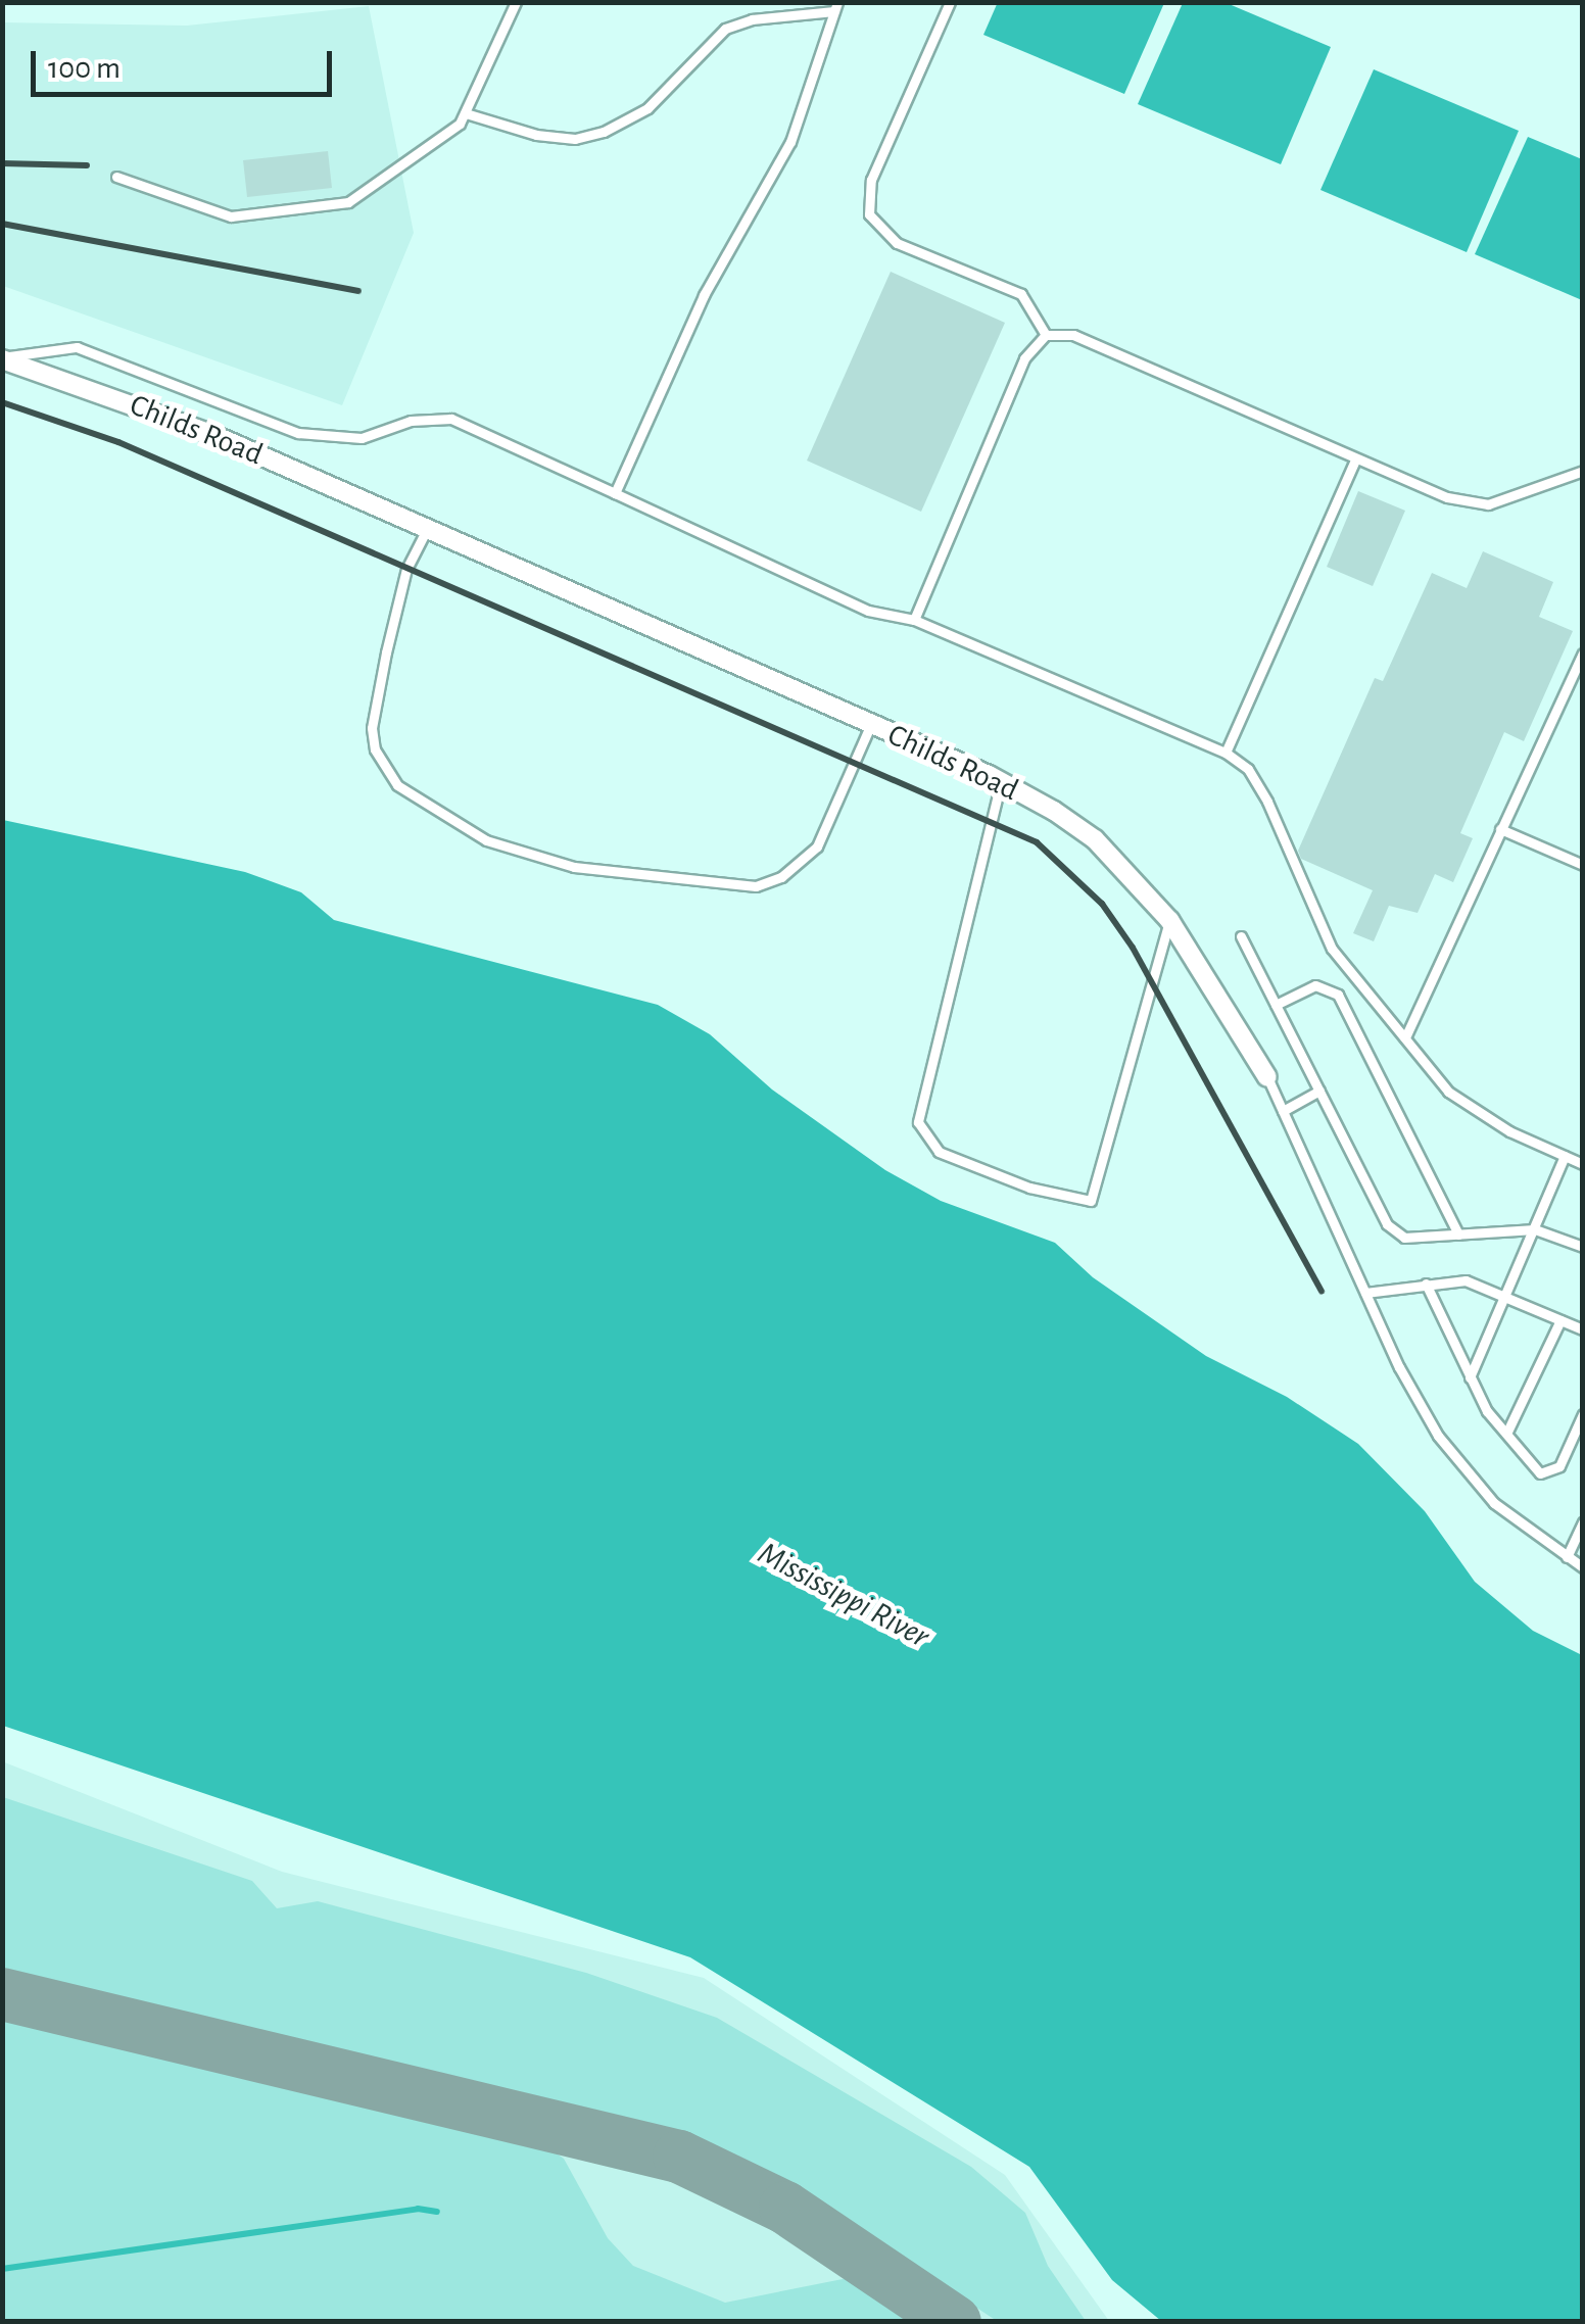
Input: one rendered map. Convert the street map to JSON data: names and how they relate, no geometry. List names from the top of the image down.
{
  "streets": {
    "street": ["Childs Road"]
  },
  "water": ["Mississippi River"],
  "scale_bar": "100 m"
}
